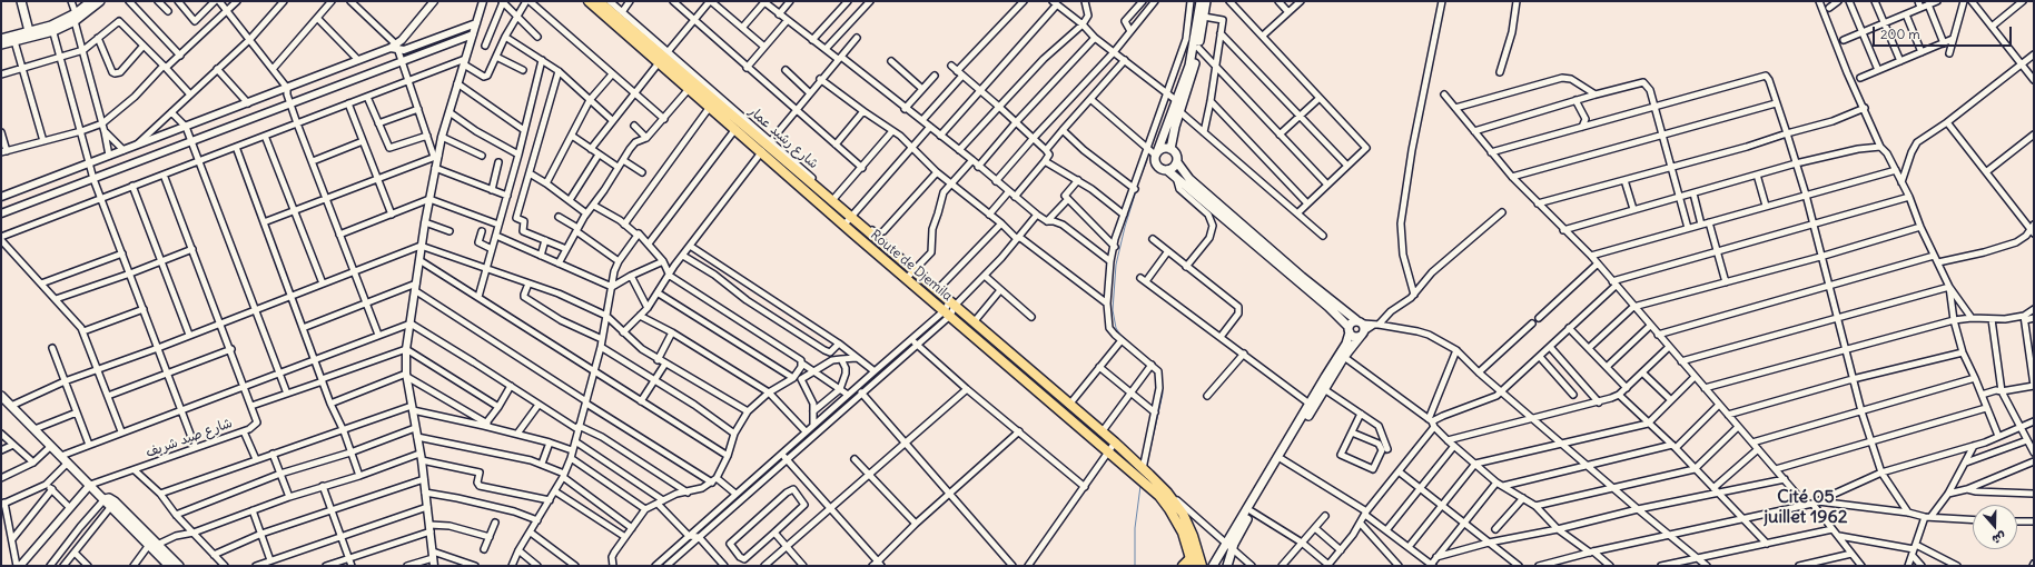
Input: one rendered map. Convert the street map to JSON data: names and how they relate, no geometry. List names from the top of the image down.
{
  "streets": {
    "main road": ["Route de Djemila"],
    "street": ["شارع رشيد عمار", "شارع صيد شريف"]
  },
  "crossings": [
    ["شارع رشيد عمار", "Route de Djemila"]
  ],
  "districts": ["Cité 05 juillet 1962"],
  "scale_bar": "200 m",
  "north": "bottom"
}
